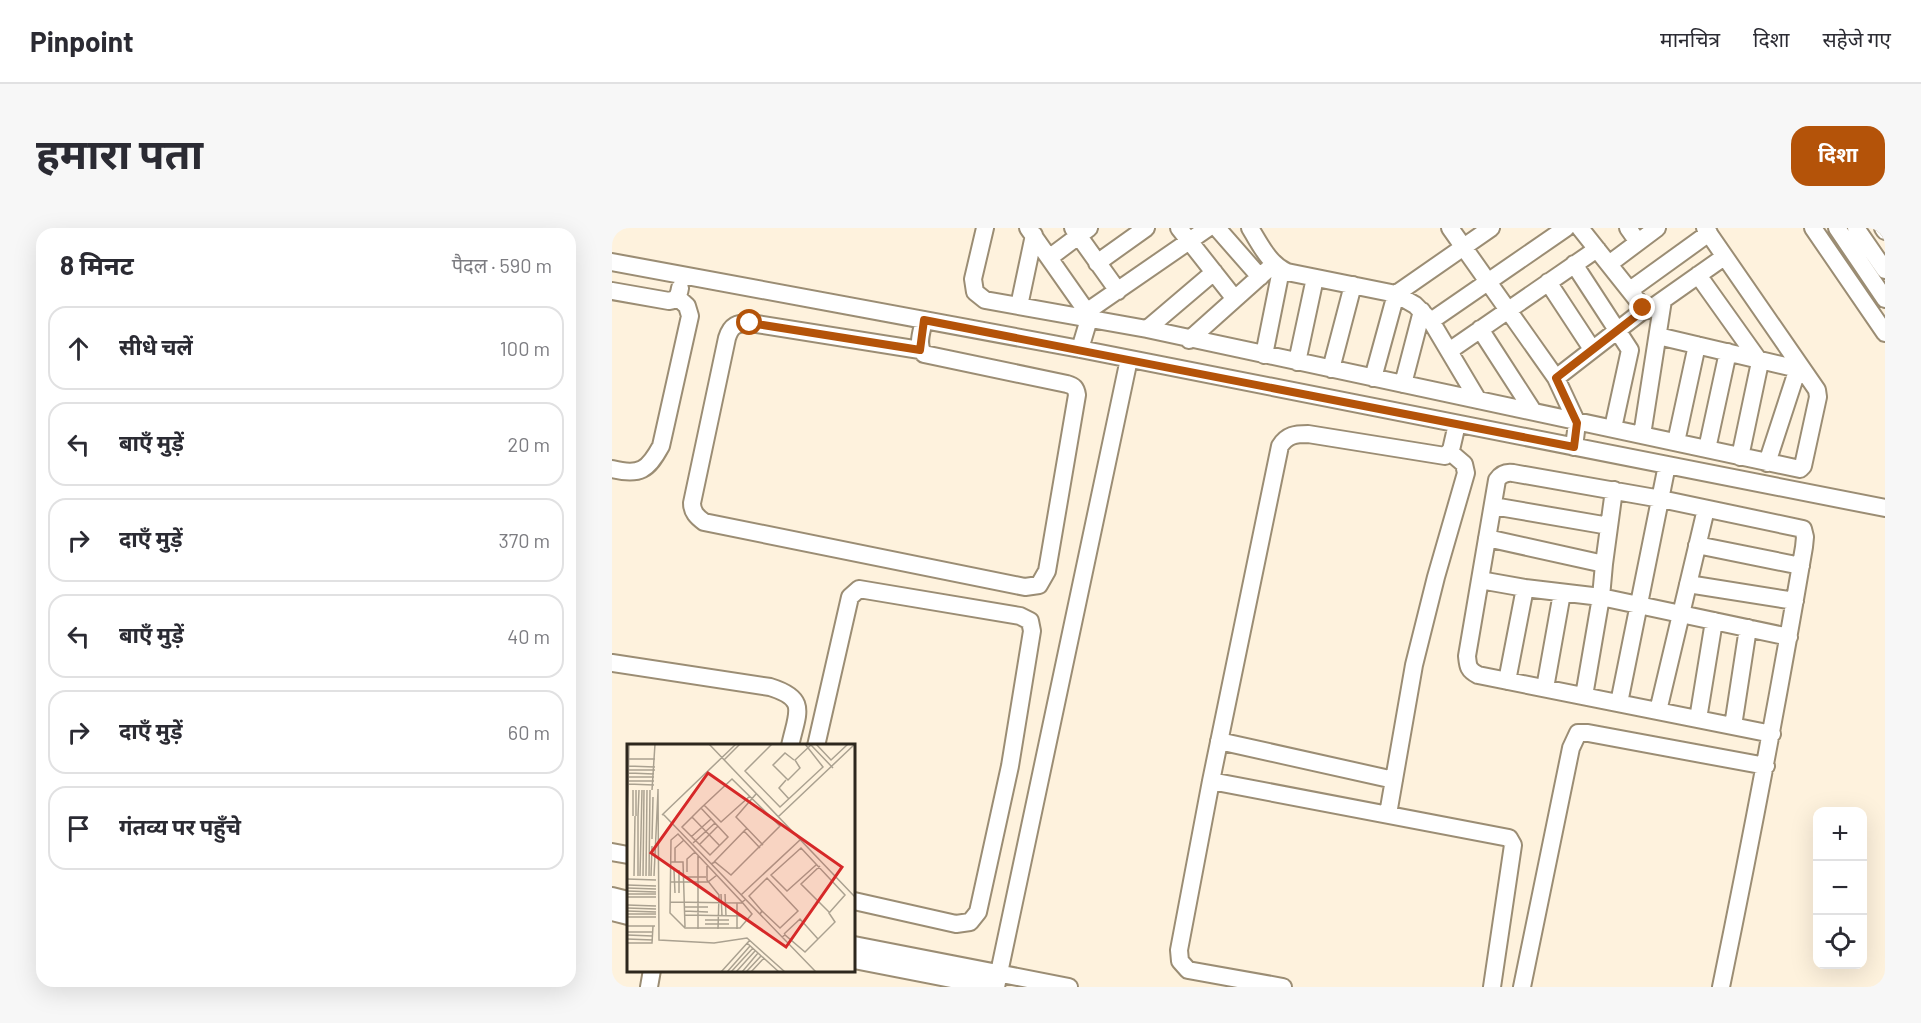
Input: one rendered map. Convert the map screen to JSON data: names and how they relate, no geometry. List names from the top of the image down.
{
  "page": {
    "header": "Pinpoint",
    "nav": ["मानचित्र", "दिशा", "सहेजे गए"],
    "buttons": "दिशा",
    "title": "हमारा पता",
    "heading": ["8 मिनट", "पैदल · 590 m"],
    "list": [
      ["सीधे चलें", "100 m"],
      ["बाएँ मुड़ें", "20 m"],
      ["दाएँ मुड़ें", "370 m"],
      ["बाएँ मुड़ें", "40 m"],
      ["दाएँ मुड़ें", "60 m"],
      "गंतव्य पर पहुँचे"
    ],
    "map_buttons": ["+", "−"]
  }
}
